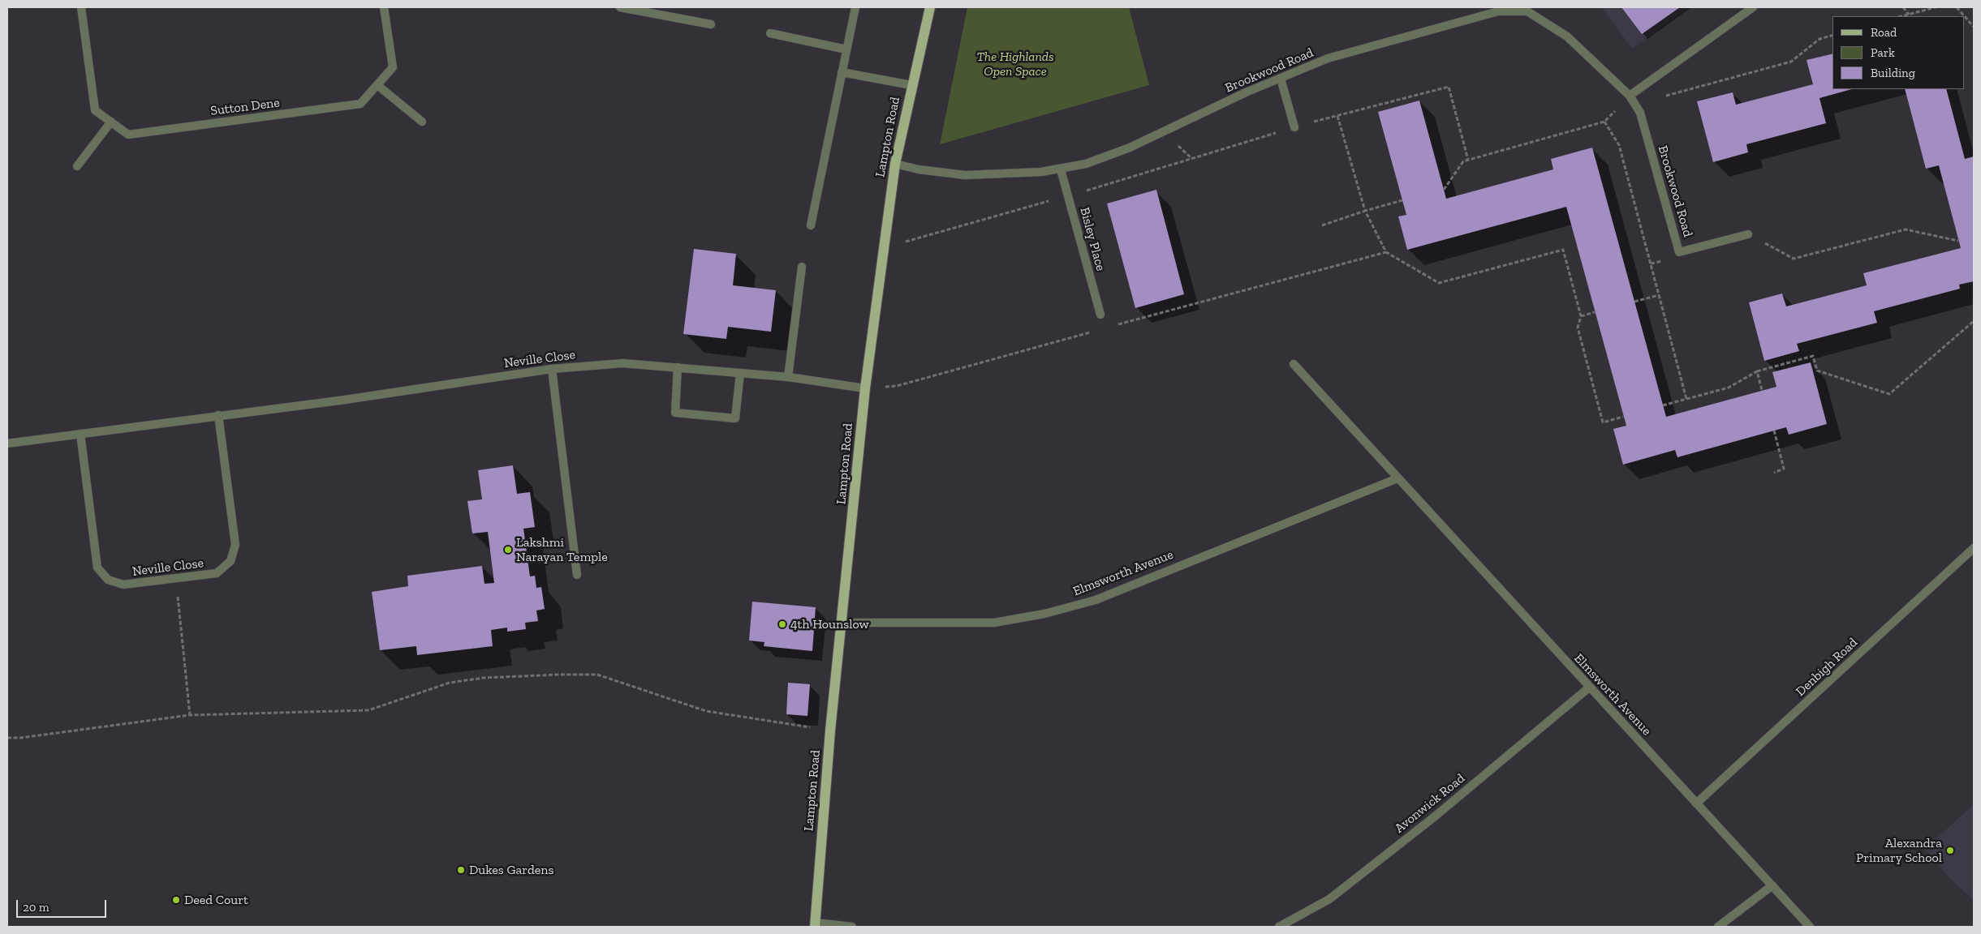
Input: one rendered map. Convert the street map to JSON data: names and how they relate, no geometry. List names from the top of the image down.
{
  "streets": {
    "main road": ["Lampton Road"],
    "street": [
      "Brookwood Road",
      "Sutton Dene",
      "Bisley Place",
      "Neville Close",
      "Elmsworth Avenue",
      "Denbigh Road",
      "Avonwick Road"
    ]
  },
  "crossings": [
    ["Brookwood Road", "Lampton Road"],
    ["Brookwood Road", "Bisley Place"],
    ["Lampton Road", "Neville Close"],
    ["Lampton Road", "Elmsworth Avenue"],
    ["Elmsworth Avenue", "Denbigh Road"],
    ["Elmsworth Avenue", "Avonwick Road"]
  ],
  "parks": ["The Highlands Open Space"],
  "places": [
    "Lakshmi Narayan Temple",
    "4th Hounslow",
    "Alexandra Primary School",
    "Dukes Gardens",
    "Deed Court"
  ],
  "legend": ["Road", "Park", "Building"],
  "scale_bar": "20 m"
}
